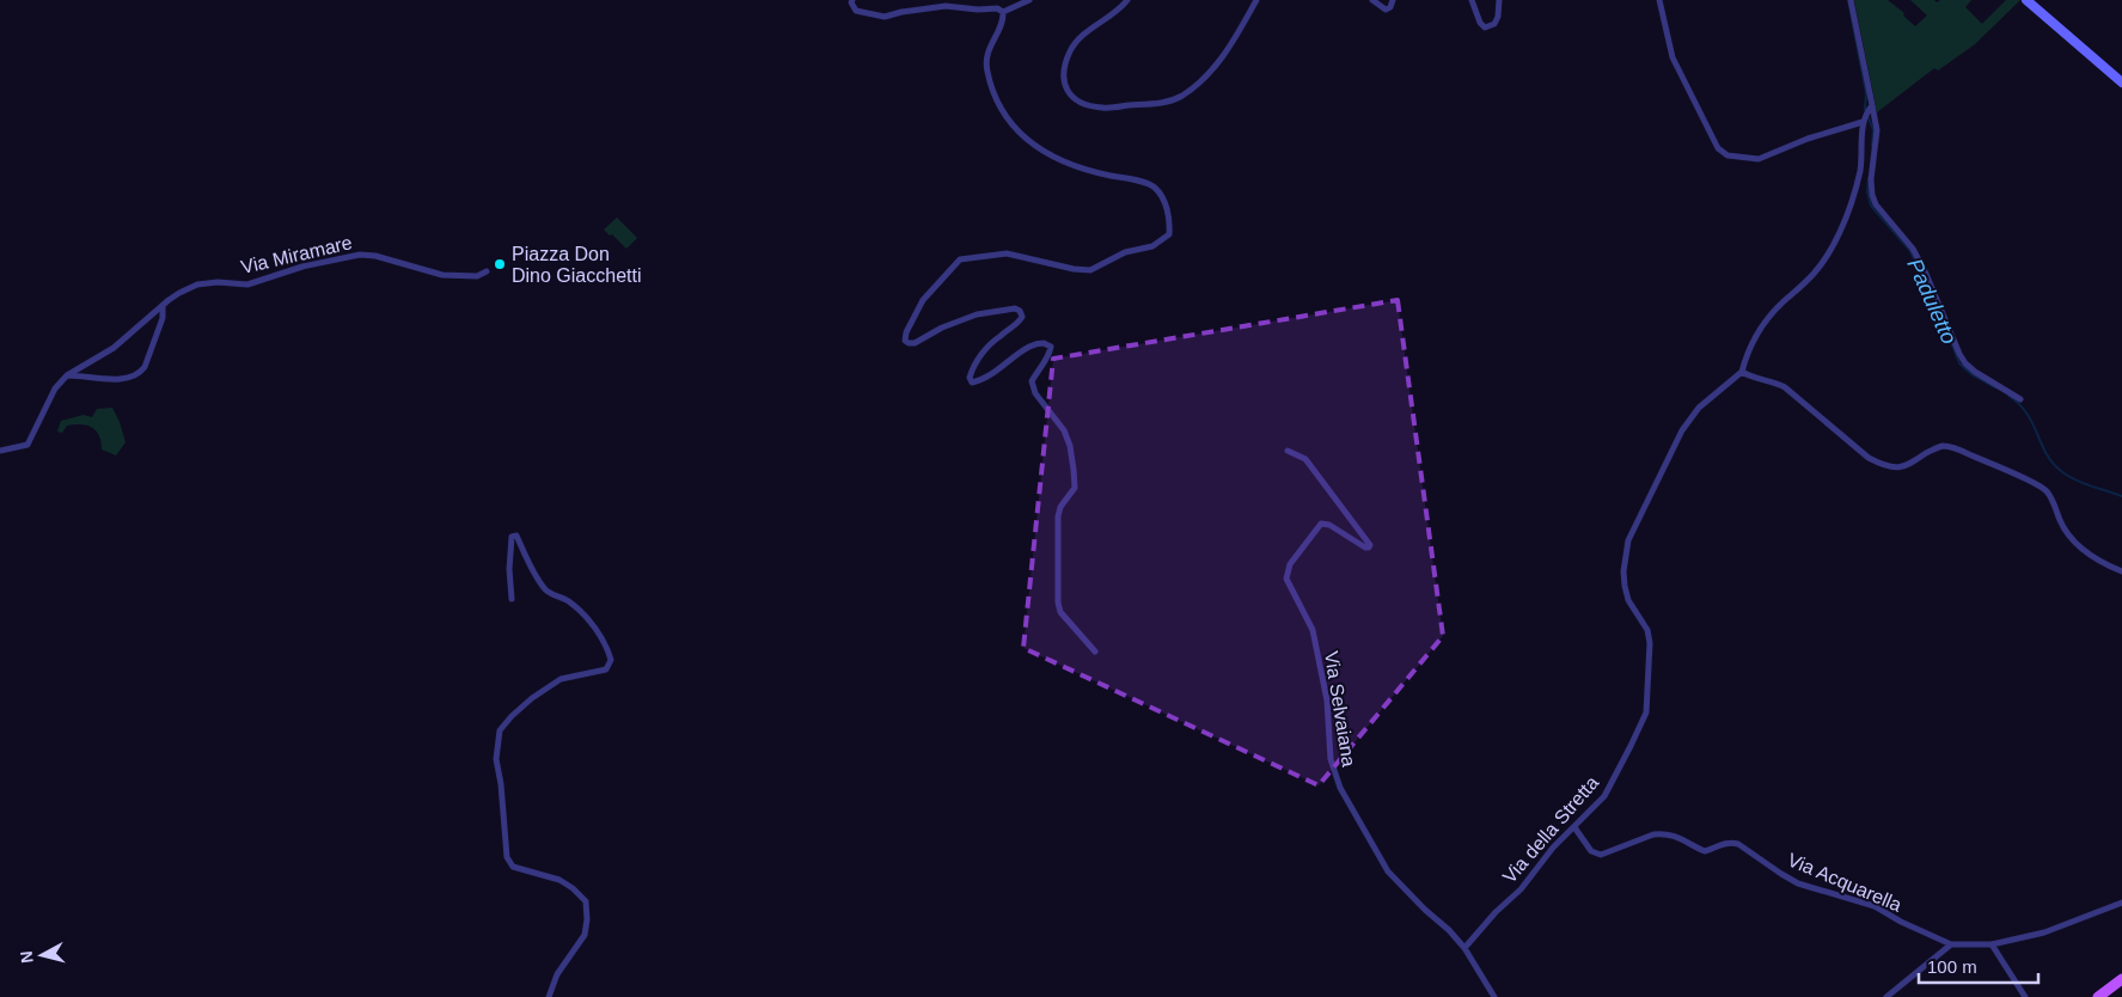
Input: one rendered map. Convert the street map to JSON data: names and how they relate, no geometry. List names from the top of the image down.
{
  "streets": {
    "street": [
      "Via Miramare",
      "Via Selvaiana",
      "Via della Stretta",
      "Via Acquarella"
    ]
  },
  "crossings": [
    ["Via Selvaiana", "Via della Stretta"],
    ["Via della Stretta", "Via Acquarella"]
  ],
  "water": ["Paduletto"],
  "places": ["Piazza Don Dino Giacchetti"],
  "scale_bar": "100 m",
  "north": "left"
}
